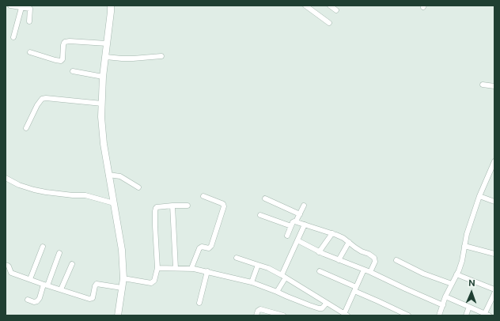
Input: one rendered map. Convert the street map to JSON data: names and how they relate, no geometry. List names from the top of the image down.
{
  "north": "top"
}
